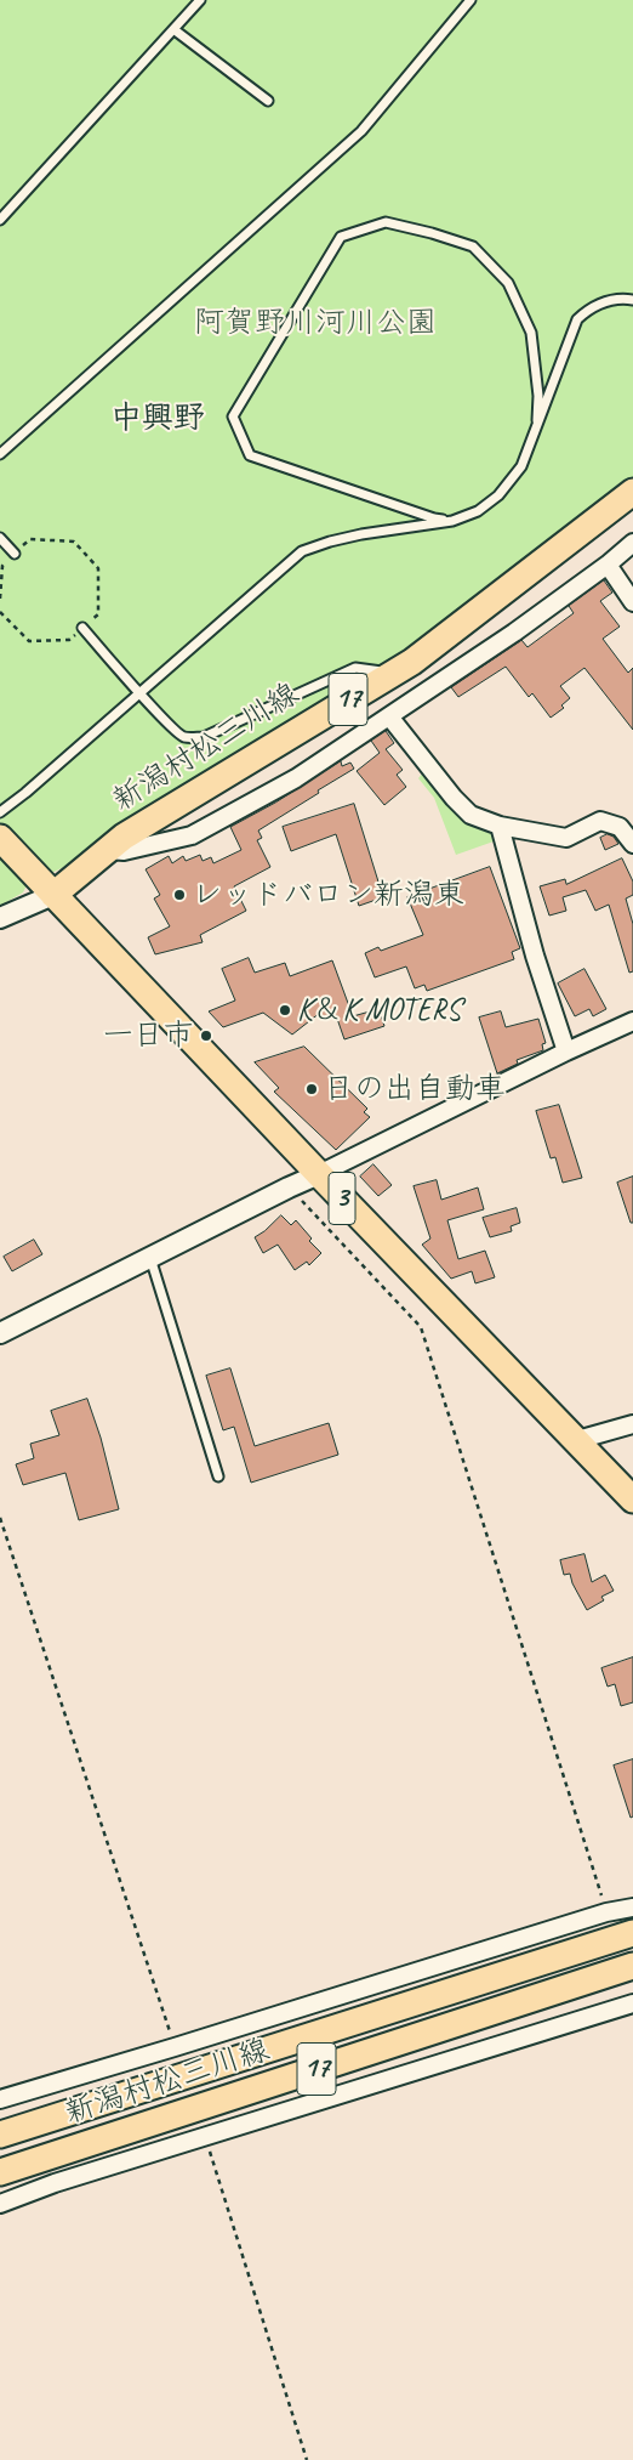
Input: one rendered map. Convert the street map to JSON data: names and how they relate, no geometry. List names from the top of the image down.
{
  "streets": {
    "main road": ["17", "新潟村松三川線", "3"]
  },
  "crossings": [
    ["新潟村松三川線", "3"]
  ],
  "districts": ["中興野"],
  "parks": ["阿賀野川河川公園"],
  "places": [
    "レッドバロン新潟東",
    "K＆K MOTERS",
    "一日市",
    "日の出自動車"
  ]
}
